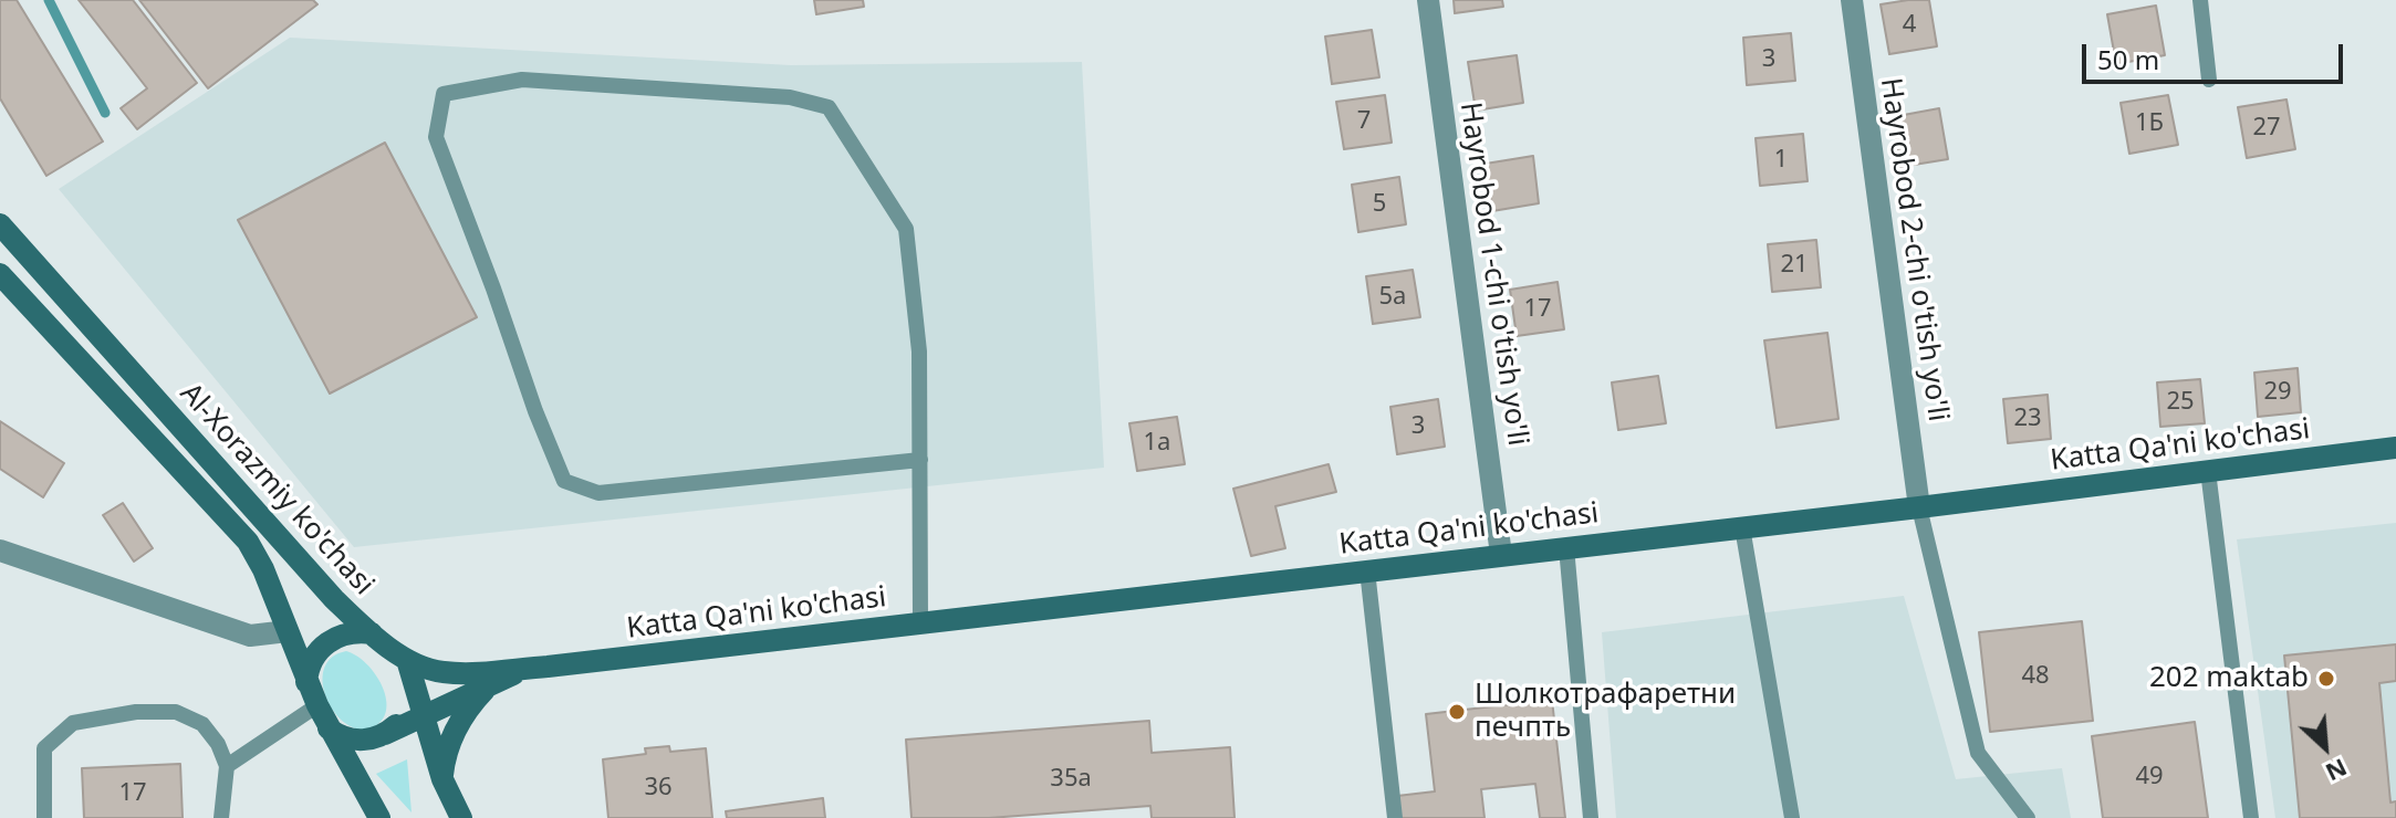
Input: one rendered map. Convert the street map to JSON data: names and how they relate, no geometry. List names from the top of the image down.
{
  "streets": {
    "main road": ["Katta Qa'ni ko'chasi", "Al-Xorazmiy ko'chasi"],
    "street": ["Hayrobod 2-chi o'tish yo'li", "Hayrobod 1-chi o'tish yo'li"]
  },
  "crossings": [
    ["Hayrobod 2-chi o'tish yo'li", "Katta Qa'ni ko'chasi"],
    ["Hayrobod 1-chi o'tish yo'li", "Katta Qa'ni ko'chasi"]
  ],
  "places": ["202 maktab", "Шолкотрафаретни печпть"],
  "house_numbers": [
    "4",
    "3",
    "7",
    "1Б",
    "27",
    "1",
    "5",
    "21",
    "5a",
    "17",
    "29",
    "25",
    "23",
    "3",
    "1a",
    "48",
    "49",
    "35а",
    "36",
    "17"
  ],
  "scale_bar": "50 m",
  "north": "bottom right"
}
